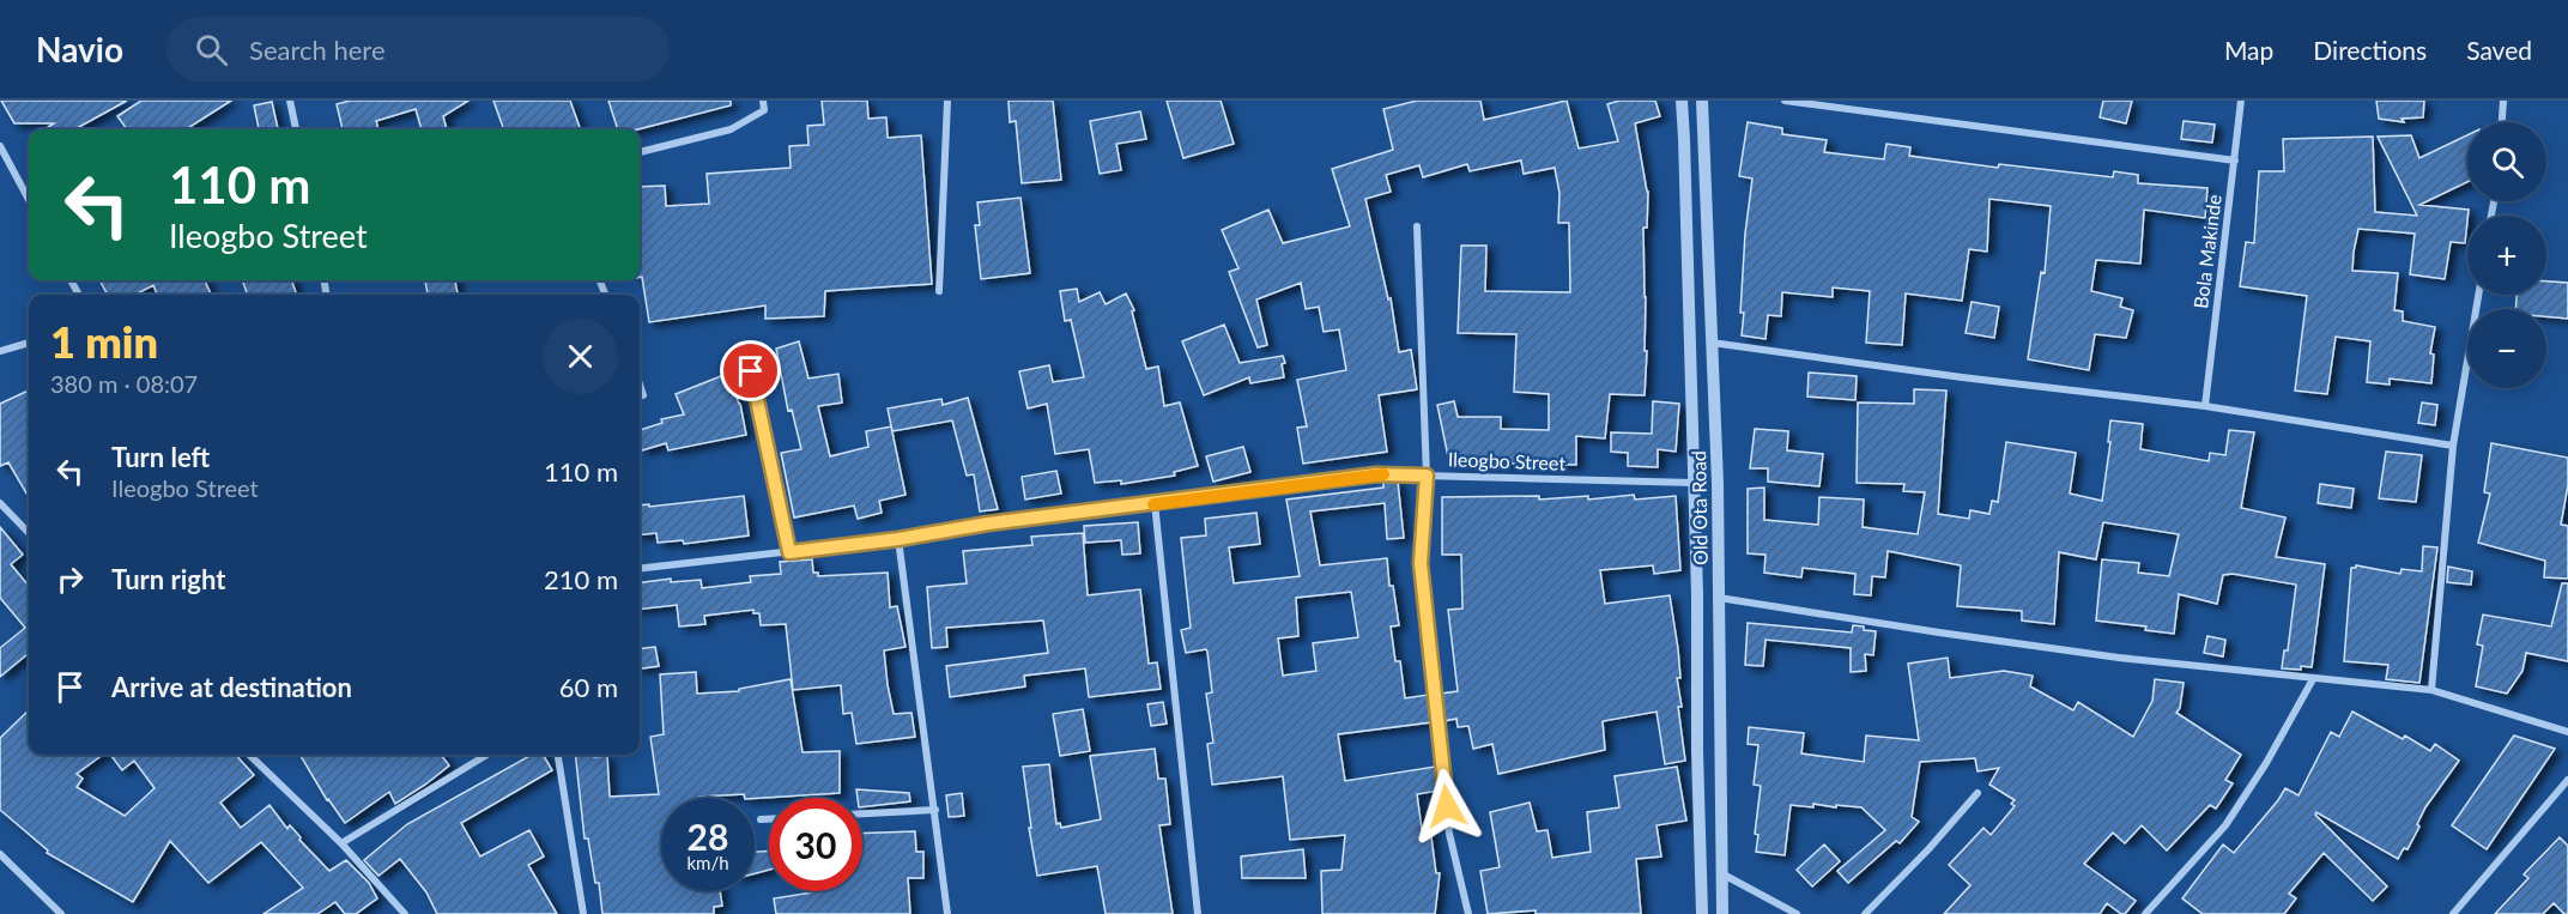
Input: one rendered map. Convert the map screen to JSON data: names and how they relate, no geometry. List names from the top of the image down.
{
  "streets": {
    "street": ["Bola Makinde", "Ileogbo Street", "Old Ota Road"]
  },
  "crossings": [
    ["Ileogbo Street", "Old Ota Road"]
  ],
  "page": {
    "header": "Navio",
    "search": "Search here",
    "nav": ["Map", "Directions", "Saved"],
    "map_buttons": ["+", "−"],
    "turn": ["110 m", "Ileogbo Street"],
    "heading": ["1 min", "380 m · 08:07"],
    "list": [
      {
        "name": "Turn left",
        "note": "Ileogbo Street",
        "value": "110 m"
      },
      {
        "name": "Turn right",
        "value": "210 m"
      },
      {
        "name": "Arrive at destination",
        "value": "60 m"
      }
    ],
    "speed": "28 km/h",
    "limit": "30"
  }
}
